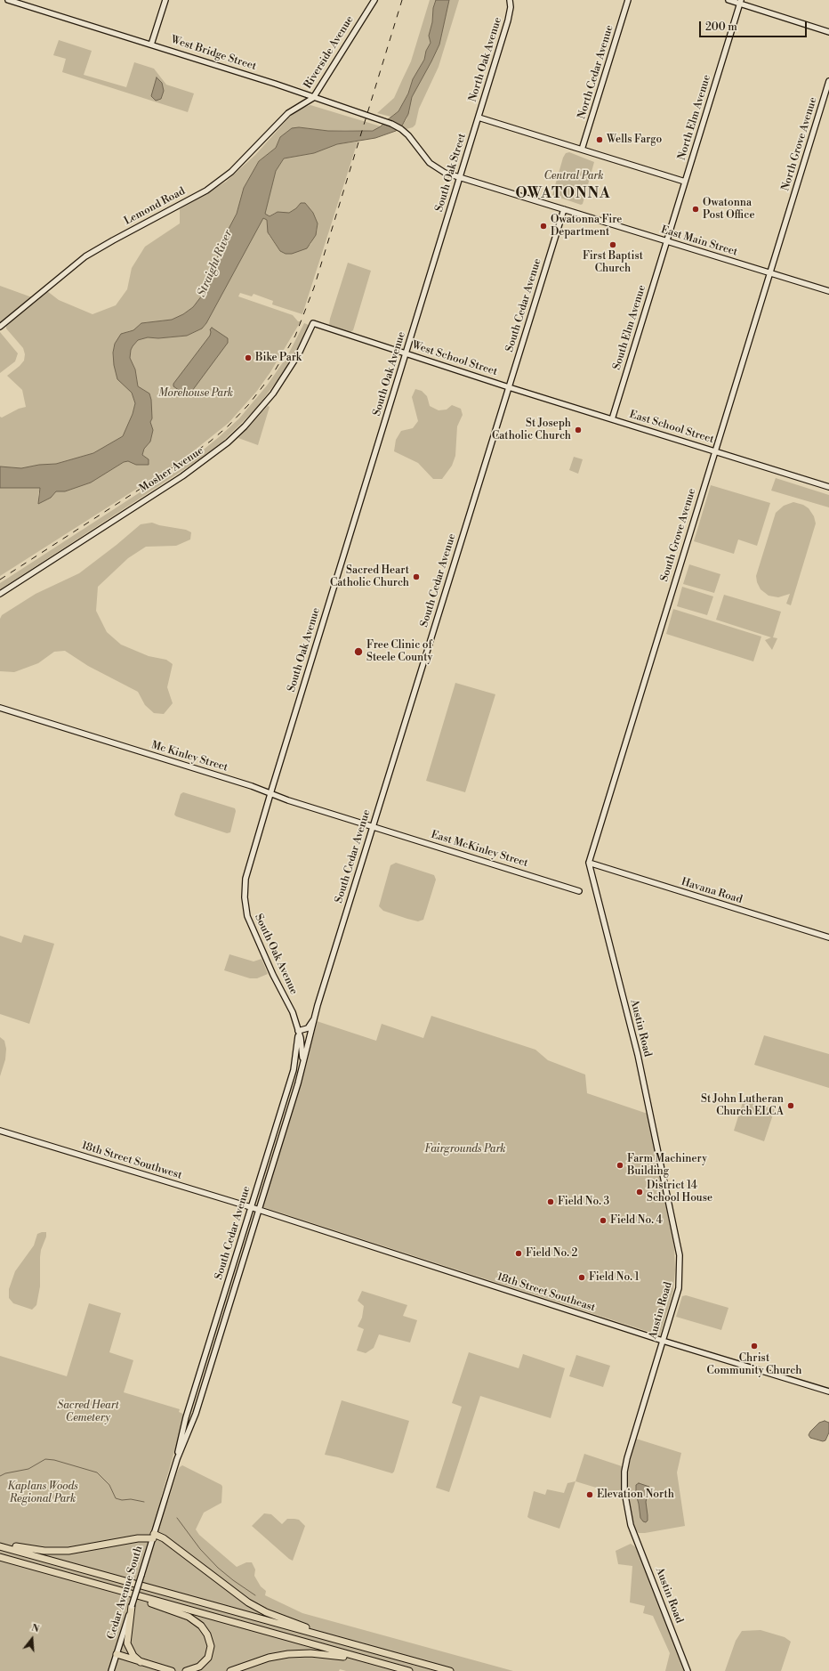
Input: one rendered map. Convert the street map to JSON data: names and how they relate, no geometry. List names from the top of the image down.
{
  "streets": {
    "street": [
      "Riverside Avenue",
      "West Bridge Street",
      "North Oak Avenue",
      "North Cedar Avenue",
      "North Elm Avenue",
      "North Grove Avenue",
      "South Oak Street",
      "Lemond Road",
      "East Main Street",
      "South Cedar Avenue",
      "South Elm Avenue",
      "West School Street",
      "South Oak Avenue",
      "East School Street",
      "Mosher Avenue",
      "South Grove Avenue",
      "Mc Kinley Street",
      "East McKinley Street",
      "Havana Road",
      "Austin Road",
      "18th Street Southwest",
      "18th Street Southeast",
      "Cedar Avenue South"
    ]
  },
  "crossings": [
    ["Riverside Avenue", "West Bridge Street"],
    ["Riverside Avenue", "Lemond Road"],
    ["West Bridge Street", "South Oak Street"],
    ["West Bridge Street", "Lemond Road"],
    ["West Bridge Street", "East Main Street"],
    ["North Oak Avenue", "South Oak Street"],
    ["North Elm Avenue", "East Main Street"],
    ["North Elm Avenue", "South Elm Avenue"],
    ["North Grove Avenue", "South Grove Avenue"],
    ["South Oak Street", "East Main Street"],
    ["South Oak Street", "South Oak Avenue"],
    ["East Main Street", "South Cedar Avenue"],
    ["East Main Street", "South Elm Avenue"],
    ["East Main Street", "South Grove Avenue"],
    ["South Cedar Avenue", "West School Street"],
    ["South Cedar Avenue", "South Oak Avenue"],
    ["South Cedar Avenue", "East School Street"],
    ["South Cedar Avenue", "Mc Kinley Street"],
    ["South Cedar Avenue", "East McKinley Street"],
    ["South Cedar Avenue", "18th Street Southwest"],
    ["South Cedar Avenue", "18th Street Southeast"],
    ["South Cedar Avenue", "Cedar Avenue South"],
    ["South Elm Avenue", "East School Street"],
    ["West School Street", "South Oak Avenue"],
    ["West School Street", "East School Street"],
    ["West School Street", "Mosher Avenue"],
    ["South Oak Avenue", "Mc Kinley Street"],
    ["East School Street", "South Grove Avenue"],
    ["South Grove Avenue", "Havana Road"],
    ["South Grove Avenue", "Austin Road"],
    ["Mc Kinley Street", "East McKinley Street"],
    ["Havana Road", "Austin Road"],
    ["Austin Road", "18th Street Southeast"],
    ["18th Street Southwest", "18th Street Southeast"]
  ],
  "districts": ["OWATONNA"],
  "water": ["Straight River"],
  "parks": [
    "Central Park",
    "Morehouse Park",
    "Fairgrounds Park",
    "Sacred Heart Cemetery",
    "Kaplans Woods Regional Park"
  ],
  "places": [
    "Wells Fargo",
    "Owatonna Post Office",
    "Owatonna Fire Department",
    "First Baptist Church",
    "Bike Park",
    "St Joseph Catholic Church",
    "Sacred Heart Catholic Church",
    "Free Clinic of Steele County",
    "St John Lutheran Church ELCA",
    "Farm Machinery Building",
    "District 14 School House",
    "Field No. 3",
    "Field No. 4",
    "Field No. 2",
    "Field No. 1",
    "Christ Community Church",
    "Elevation North"
  ],
  "scale_bar": "200 m",
  "north": "top"
}
